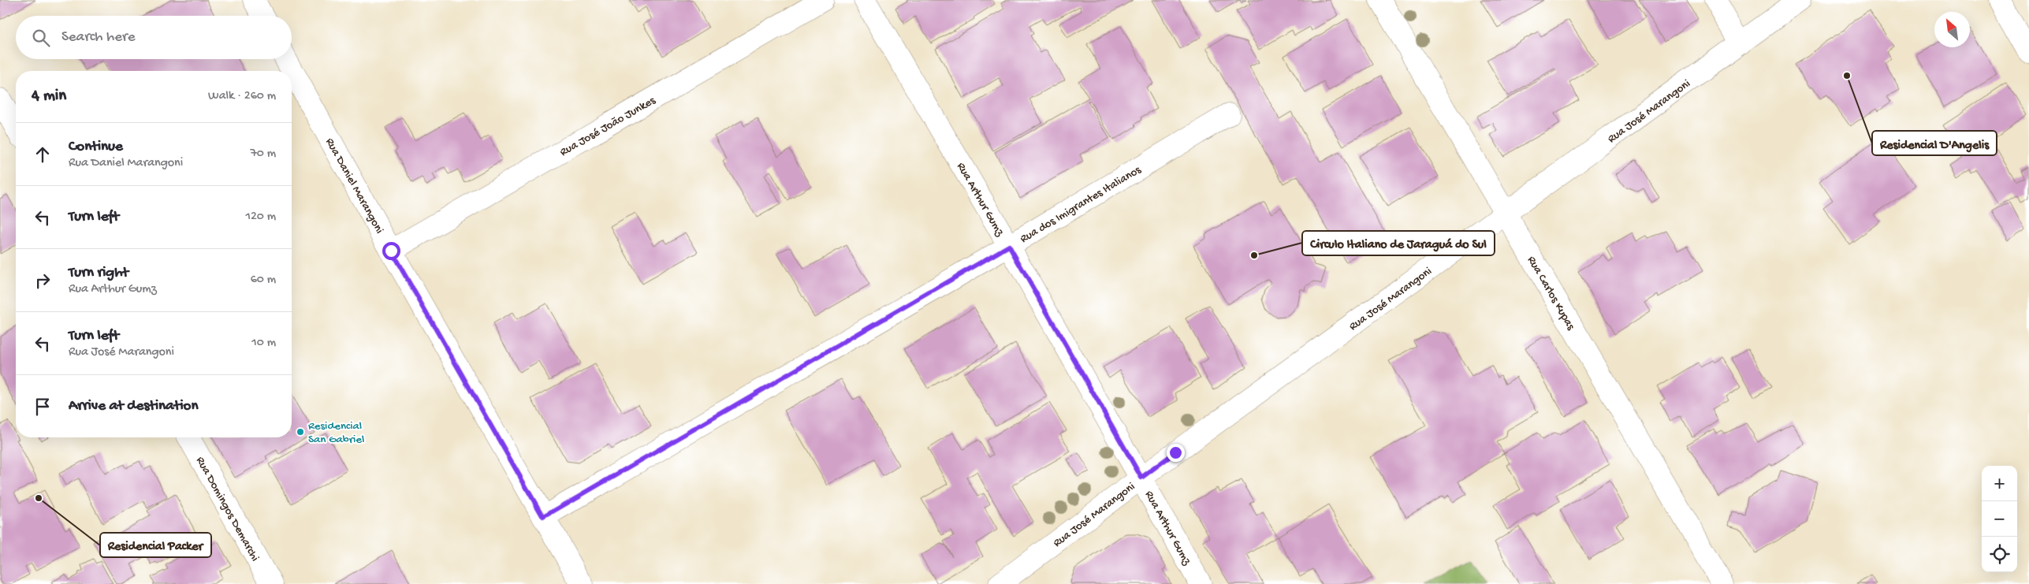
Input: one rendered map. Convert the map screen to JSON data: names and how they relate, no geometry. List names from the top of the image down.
{
  "streets": {
    "street": [
      "Rua José Marangoni",
      "Rua José João Junkes",
      "Rua Daniel Marangoni",
      "Rua Arthur Gumz",
      "Rua dos Imigrantes Italianos",
      "Rua Carlos Kupas",
      "Rua Domingos Demarchi"
    ]
  },
  "crossings": [
    ["Rua José Marangoni", "Rua Arthur Gumz"],
    ["Rua José Marangoni", "Rua Carlos Kupas"],
    ["Rua José João Junkes", "Rua Daniel Marangoni"],
    ["Rua Daniel Marangoni", "Rua dos Imigrantes Italianos"],
    ["Rua Arthur Gumz", "Rua dos Imigrantes Italianos"]
  ],
  "places": [
    "Residencial D'Angelis",
    "Circulo Italiano de Jaraguá do Sul",
    "Residencial San Gabriel",
    "Residencial Packer"
  ],
  "north": "top left",
  "page": {
    "search": "Search here",
    "heading": ["4 min", "Walk · 260 m"],
    "list": [
      ["Continue", "Rua Daniel Marangoni", "70 m"],
      ["Turn left", "120 m"],
      ["Turn right", "Rua Arthur Gumz", "60 m"],
      ["Turn left", "Rua José Marangoni", "10 m"],
      "Arrive at destination"
    ],
    "map_buttons": ["+", "−"]
  }
}
